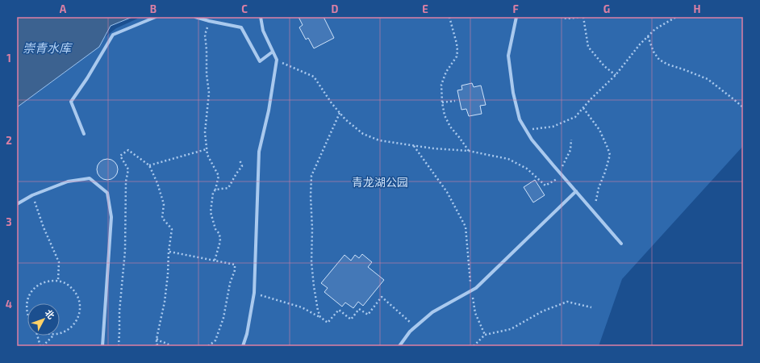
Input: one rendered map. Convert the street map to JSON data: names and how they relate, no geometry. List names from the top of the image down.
{
  "water": ["崇青水库"],
  "parks": ["青龙湖公园"],
  "north": "top right",
  "grid": {
    "columns": [
      "A",
      "B",
      "C",
      "D",
      "E",
      "F",
      "G",
      "H"
    ],
    "rows": [
      "1",
      "2",
      "3",
      "4"
    ]
  }
}
